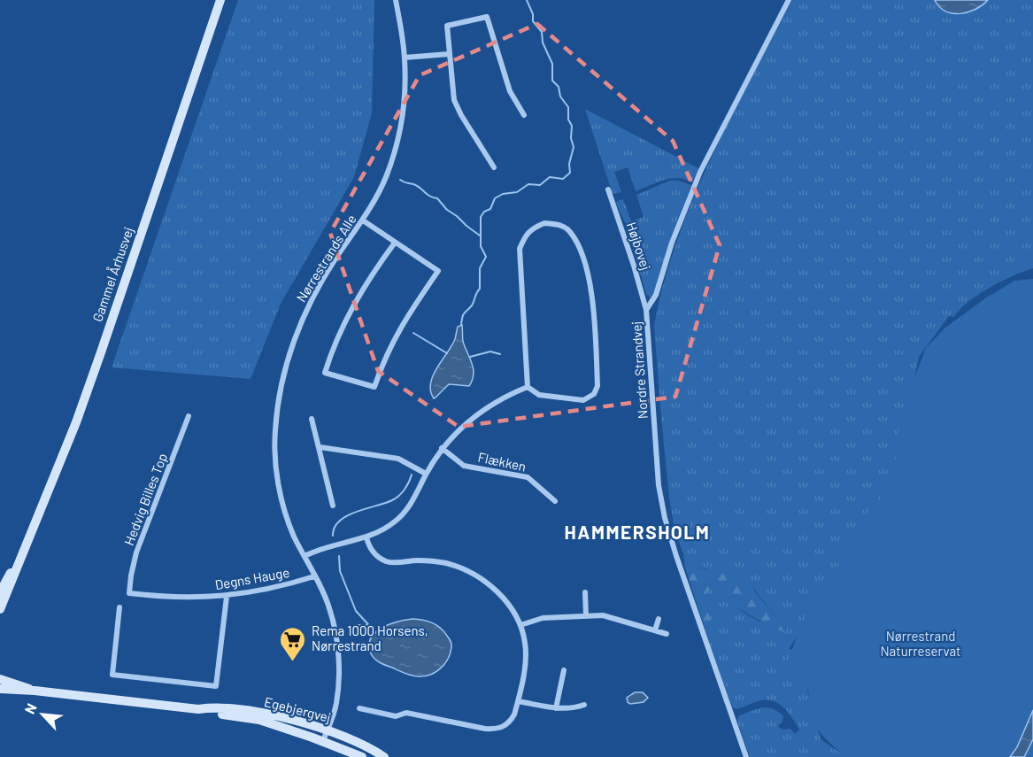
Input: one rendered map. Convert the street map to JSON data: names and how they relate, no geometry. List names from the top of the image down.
{
  "streets": {
    "main road": ["Gammel Århusvej", "Egebjergvej"],
    "street": [
      "Højbovej",
      "Nørrestrands Alle",
      "Nordre Strandvej",
      "Flækken",
      "Hedvig Billes Top",
      "Degns Hauge"
    ]
  },
  "crossings": [
    ["Højbovej", "Nordre Strandvej"],
    ["Nørrestrands Alle", "Degns Hauge"],
    ["Nørrestrands Alle", "Egebjergvej"],
    ["Hedvig Billes Top", "Degns Hauge"]
  ],
  "districts": ["HAMMERSHOLM"],
  "parks": ["Nørrestrand Naturreservat"],
  "places": {
    "supermarket": ["Rema 1000 Horsens, Nørrestrand"]
  },
  "north": "top left"
}
